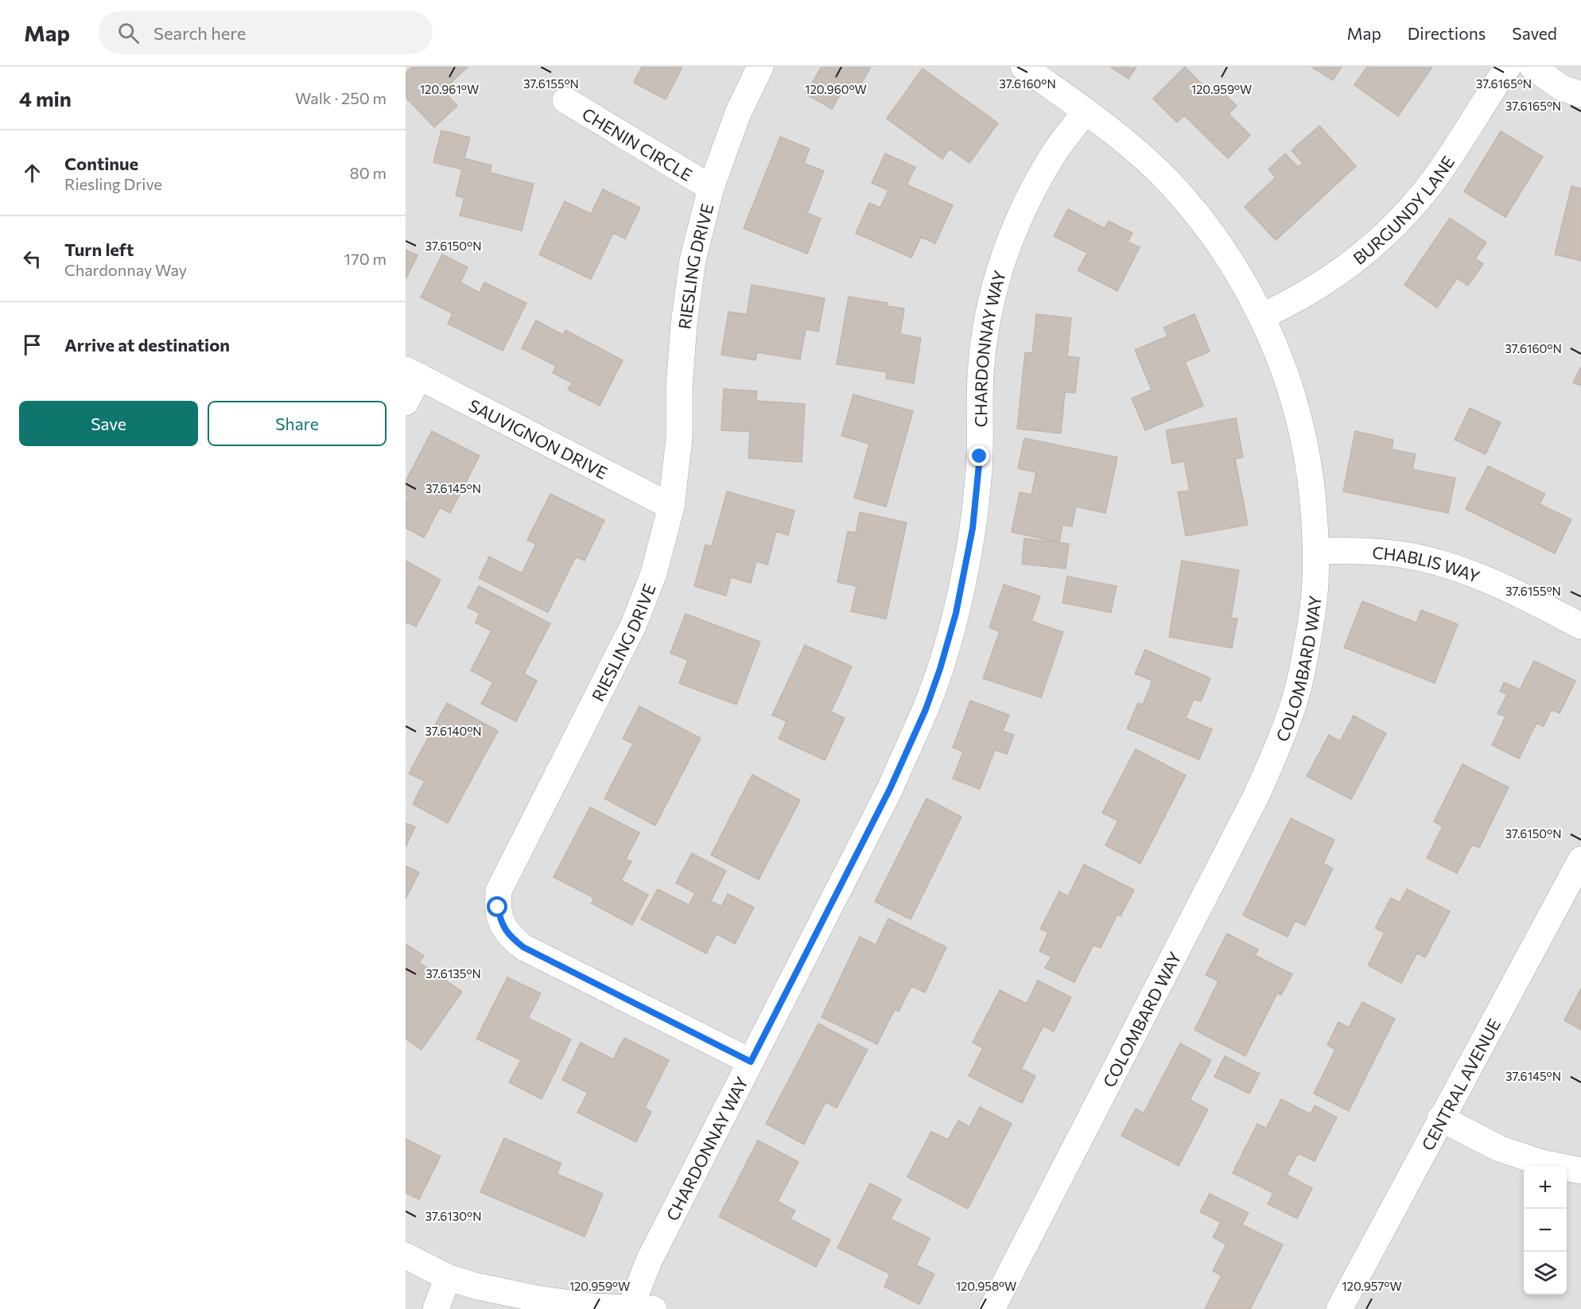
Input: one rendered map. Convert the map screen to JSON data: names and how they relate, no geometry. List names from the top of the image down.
{
  "streets": {
    "street": [
      "CHENIN CIRCLE",
      "BURGUNDY LANE",
      "RIESLING DRIVE",
      "CHARDONNAY WAY",
      "SAUVIGNON DRIVE",
      "CHABLIS WAY",
      "COLOMBARD WAY",
      "CENTRAL AVENUE"
    ]
  },
  "crossings": [
    ["CHENIN CIRCLE", "RIESLING DRIVE"],
    ["BURGUNDY LANE", "COLOMBARD WAY"],
    ["RIESLING DRIVE", "CHARDONNAY WAY"],
    ["RIESLING DRIVE", "SAUVIGNON DRIVE"],
    ["CHARDONNAY WAY", "COLOMBARD WAY"],
    ["CHABLIS WAY", "COLOMBARD WAY"]
  ],
  "page": {
    "header": "Map",
    "search": "Search here",
    "nav": ["Map", "Directions", "Saved"],
    "heading": ["4 min", "Walk · 250 m"],
    "list": [
      ["Continue", "Riesling Drive", "80 m"],
      ["Turn left", "Chardonnay Way", "170 m"],
      "Arrive at destination"
    ],
    "buttons": ["Save", "Share"],
    "map_buttons": ["+", "−"]
  },
  "coordinates": [
    "37.6165°N",
    "37.6155°N",
    "37.6160°N",
    "120.961°W",
    "120.960°W",
    "120.959°W",
    "37.6150°N",
    "37.6145°N",
    "37.6140°N",
    "37.6135°N",
    "37.6130°N",
    "120.958°W",
    "120.957°W"
  ]
}
